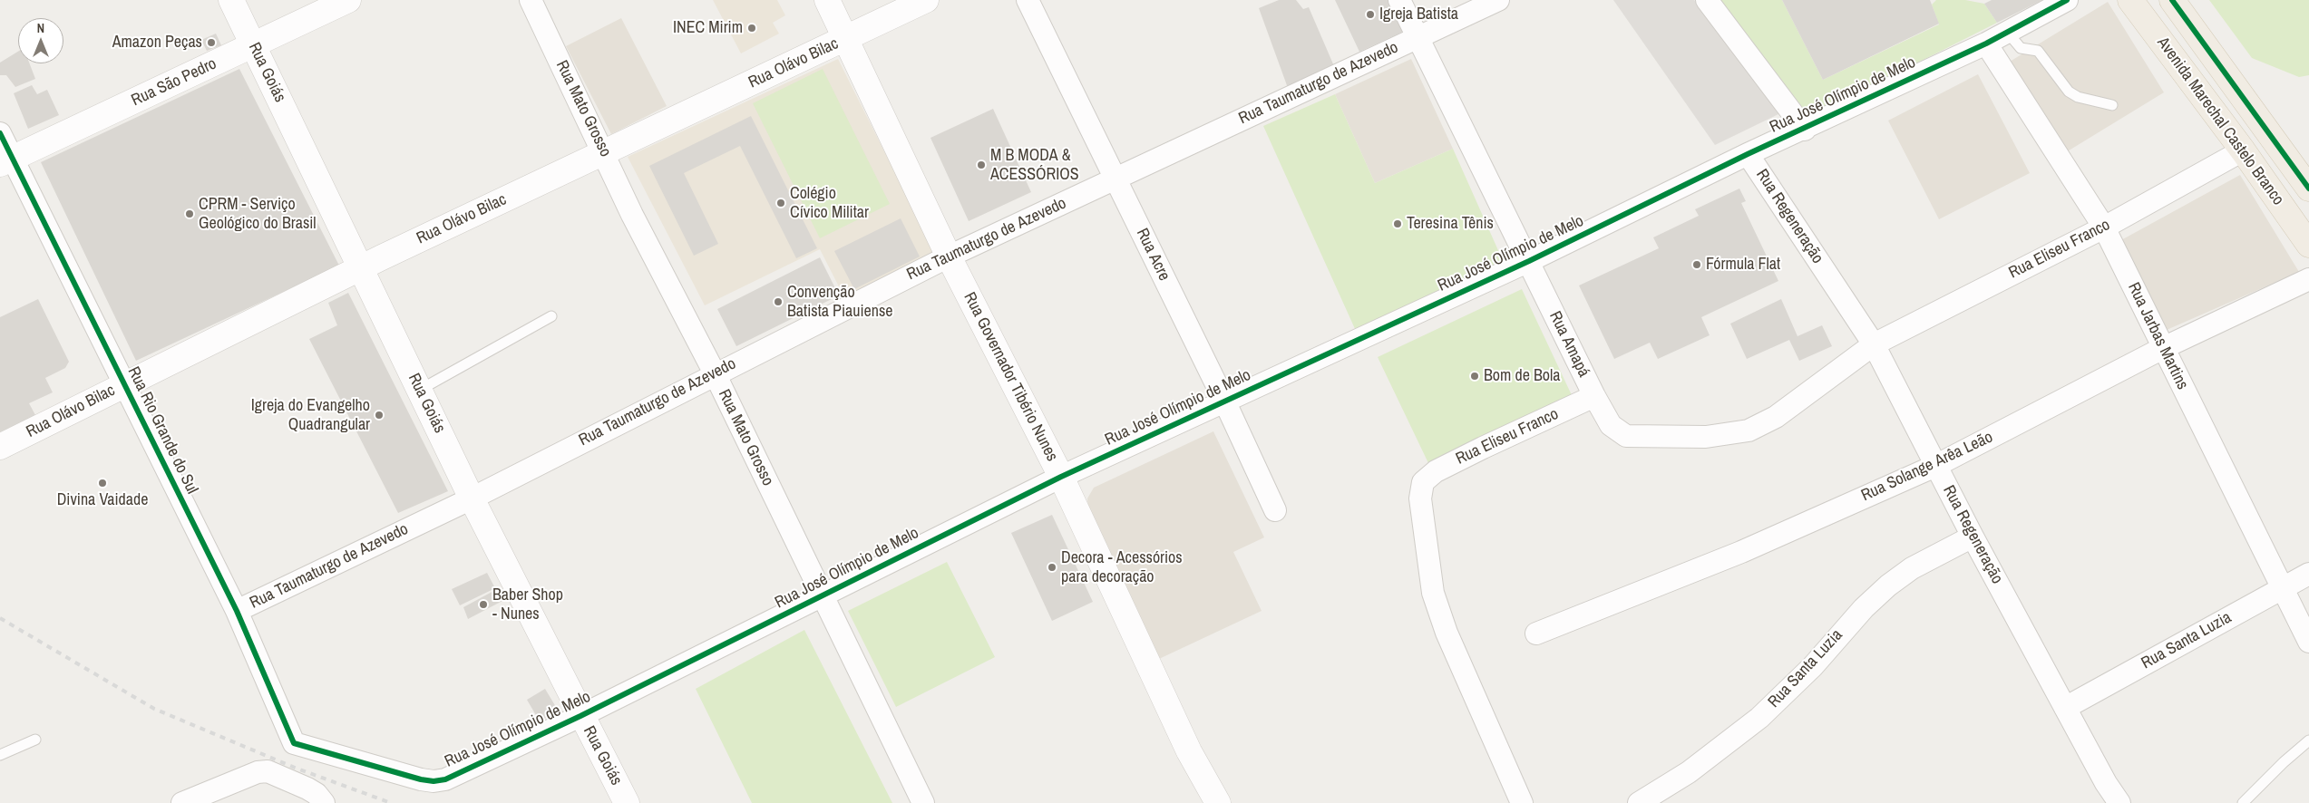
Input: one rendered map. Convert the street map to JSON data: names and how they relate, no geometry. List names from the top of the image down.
{
  "streets": {
    "main road": ["Avenida Marechal Castelo Branco"],
    "street": [
      "Rua Olávo Bilac",
      "Rua Goiás",
      "Rua São Pedro",
      "Rua Taumaturgo de Azevedo",
      "Rua José Olímpio de Melo",
      "Rua Mato Grosso",
      "Rua Regeneração",
      "Rua Eliseu Franco",
      "Rua Acre",
      "Rua Jarbas Martins",
      "Rua Amapá",
      "Rua Governador Tibério Nunes",
      "Rua Rio Grande do Sul",
      "Rua Solange Arêa Leão",
      "Rua Santa Luzia"
    ]
  },
  "crossings": [
    ["Rua Olávo Bilac", "Rua Goiás"],
    ["Rua Olávo Bilac", "Rua Mato Grosso"],
    ["Rua Olávo Bilac", "Rua Governador Tibério Nunes"],
    ["Rua Olávo Bilac", "Rua Rio Grande do Sul"],
    ["Rua Goiás", "Rua São Pedro"],
    ["Rua Goiás", "Rua Taumaturgo de Azevedo"],
    ["Rua Goiás", "Rua José Olímpio de Melo"],
    ["Rua São Pedro", "Rua Rio Grande do Sul"],
    ["Rua Taumaturgo de Azevedo", "Rua Mato Grosso"],
    ["Rua Taumaturgo de Azevedo", "Rua Acre"],
    ["Rua Taumaturgo de Azevedo", "Rua Amapá"],
    ["Rua Taumaturgo de Azevedo", "Rua Governador Tibério Nunes"],
    ["Rua Taumaturgo de Azevedo", "Rua Rio Grande do Sul"],
    ["Rua José Olímpio de Melo", "Rua Mato Grosso"],
    ["Rua José Olímpio de Melo", "Rua Regeneração"],
    ["Rua José Olímpio de Melo", "Rua Acre"],
    ["Rua José Olímpio de Melo", "Rua Jarbas Martins"],
    ["Rua José Olímpio de Melo", "Rua Amapá"],
    ["Rua José Olímpio de Melo", "Rua Governador Tibério Nunes"],
    ["Rua José Olímpio de Melo", "Rua Rio Grande do Sul"],
    ["Avenida Marechal Castelo Branco", "Rua Eliseu Franco"],
    ["Rua Regeneração", "Rua Eliseu Franco"],
    ["Rua Regeneração", "Rua Amapá"],
    ["Rua Regeneração", "Rua Solange Arêa Leão"],
    ["Rua Regeneração", "Rua Santa Luzia"],
    ["Rua Eliseu Franco", "Rua Jarbas Martins"],
    ["Rua Eliseu Franco", "Rua Amapá"],
    ["Rua Jarbas Martins", "Rua Solange Arêa Leão"],
    ["Rua Jarbas Martins", "Rua Santa Luzia"]
  ],
  "places": [
    "Igreja Batista",
    "INEC Mirim",
    "Amazon Peças",
    "M B MODA & ACESSÓRIOS",
    "Colégio Cívico Militar",
    "CPRM - Serviço Geológico do Brasil",
    "Teresina Tênis",
    "Fórmula Flat",
    "Convenção Batista Piauiense",
    "Bom de Bola",
    "Igreja do Evangelho Quadrangular",
    "Divina Vaidade",
    "Decora - Acessórios para decoração",
    "Baber Shop - Nunes"
  ],
  "north": "top"
}
